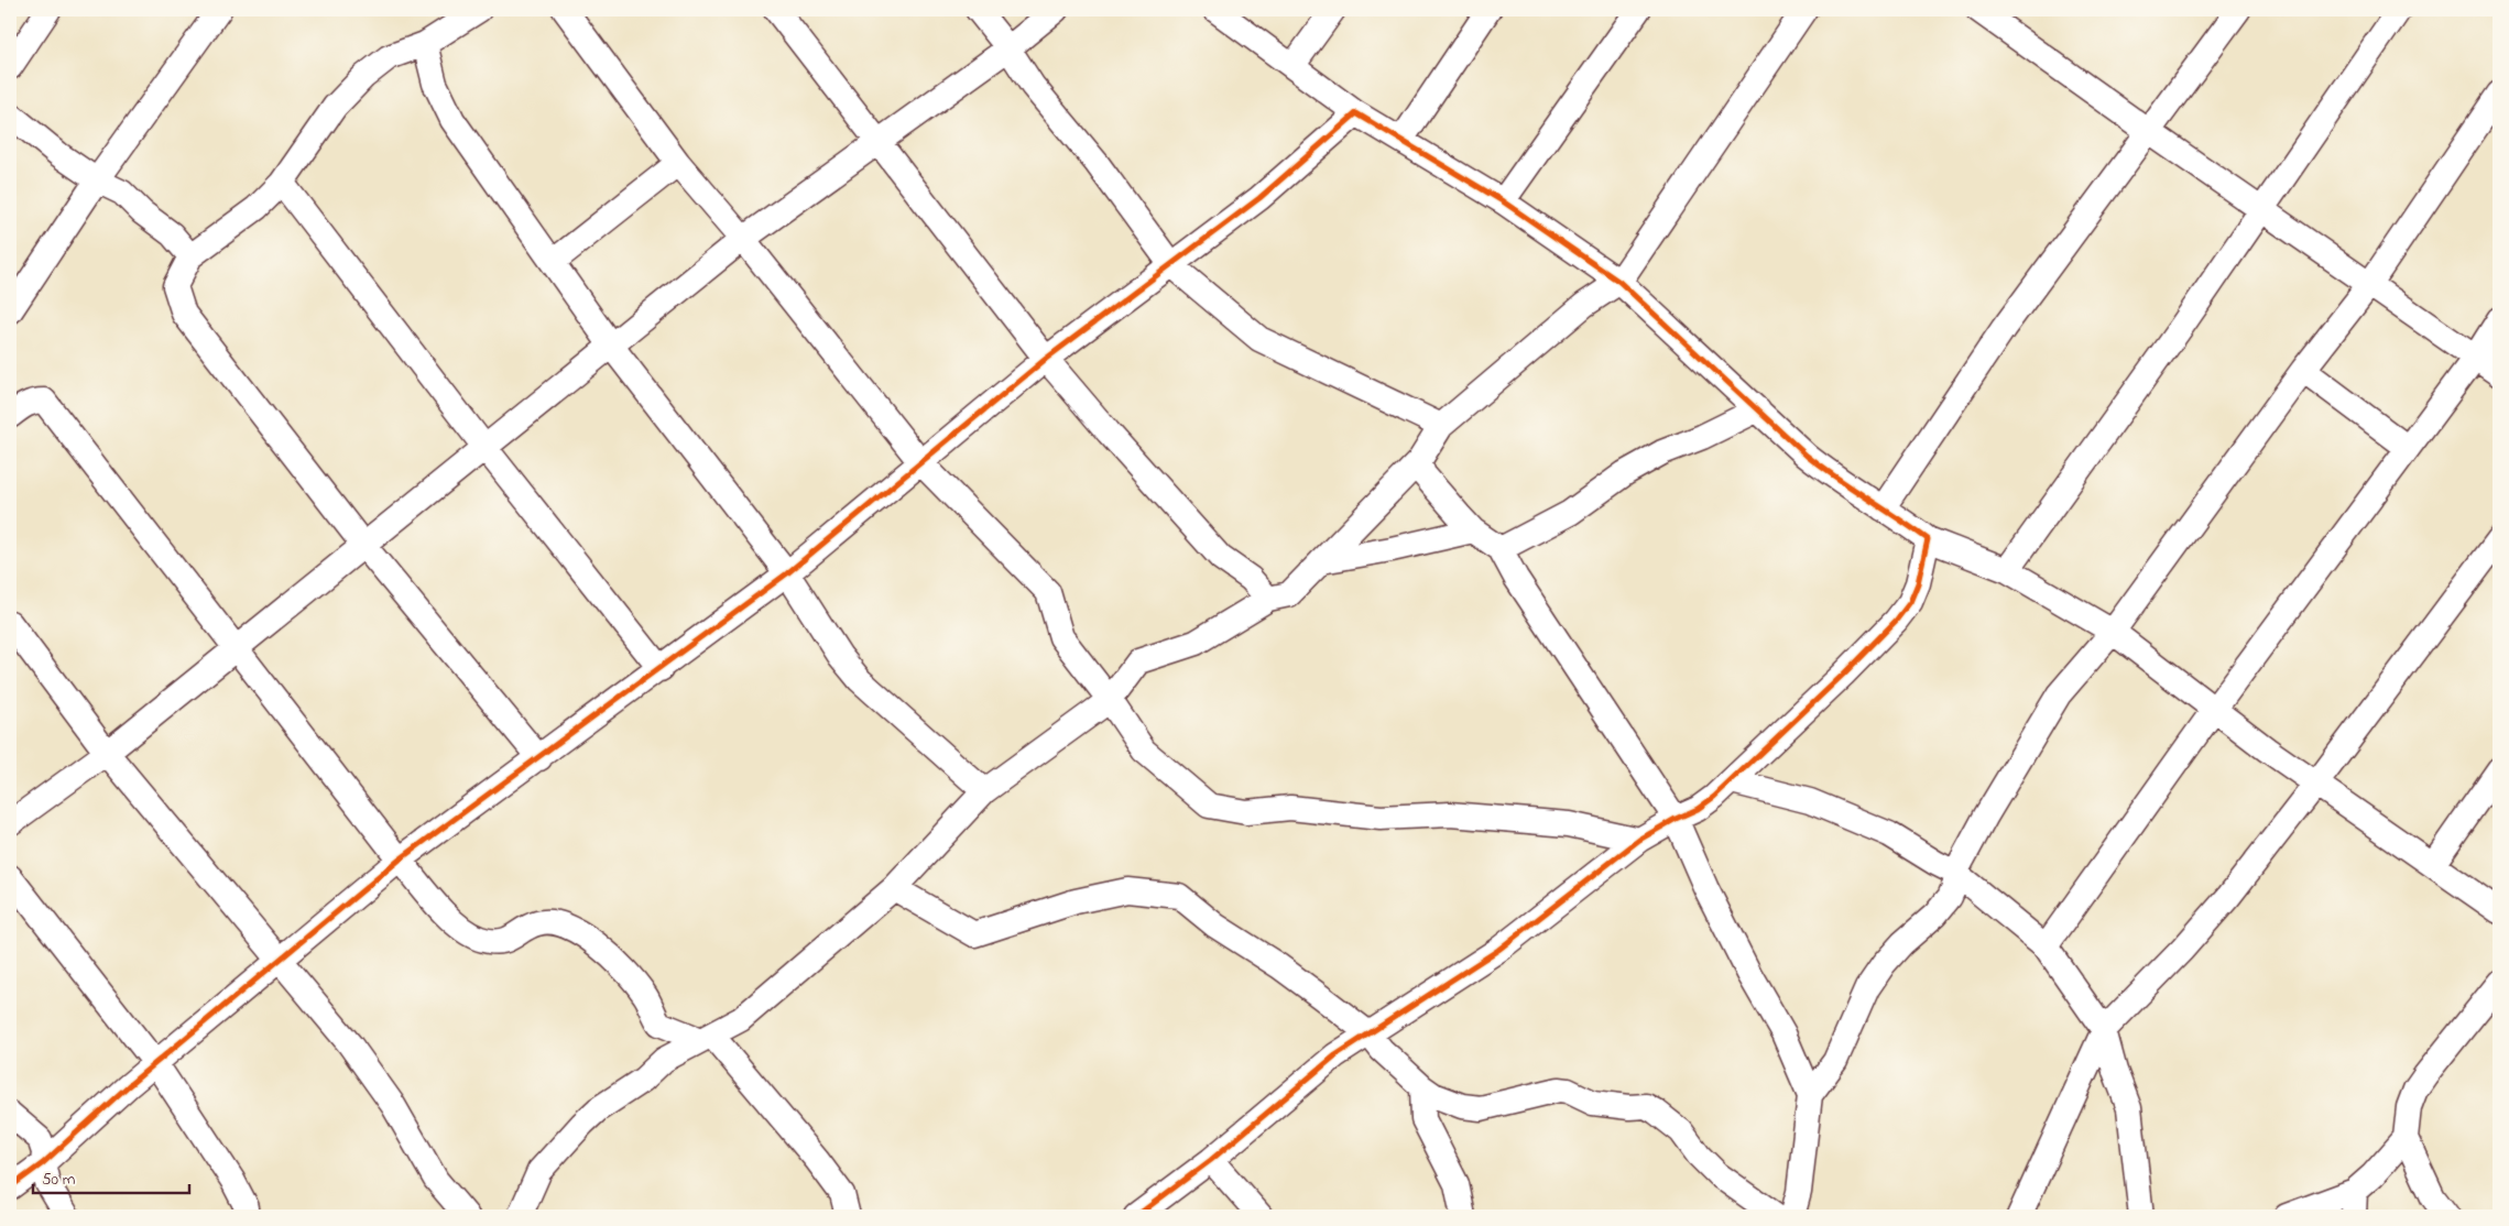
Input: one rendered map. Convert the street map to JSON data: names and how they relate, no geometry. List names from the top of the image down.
{
  "scale_bar": "50 m"
}
